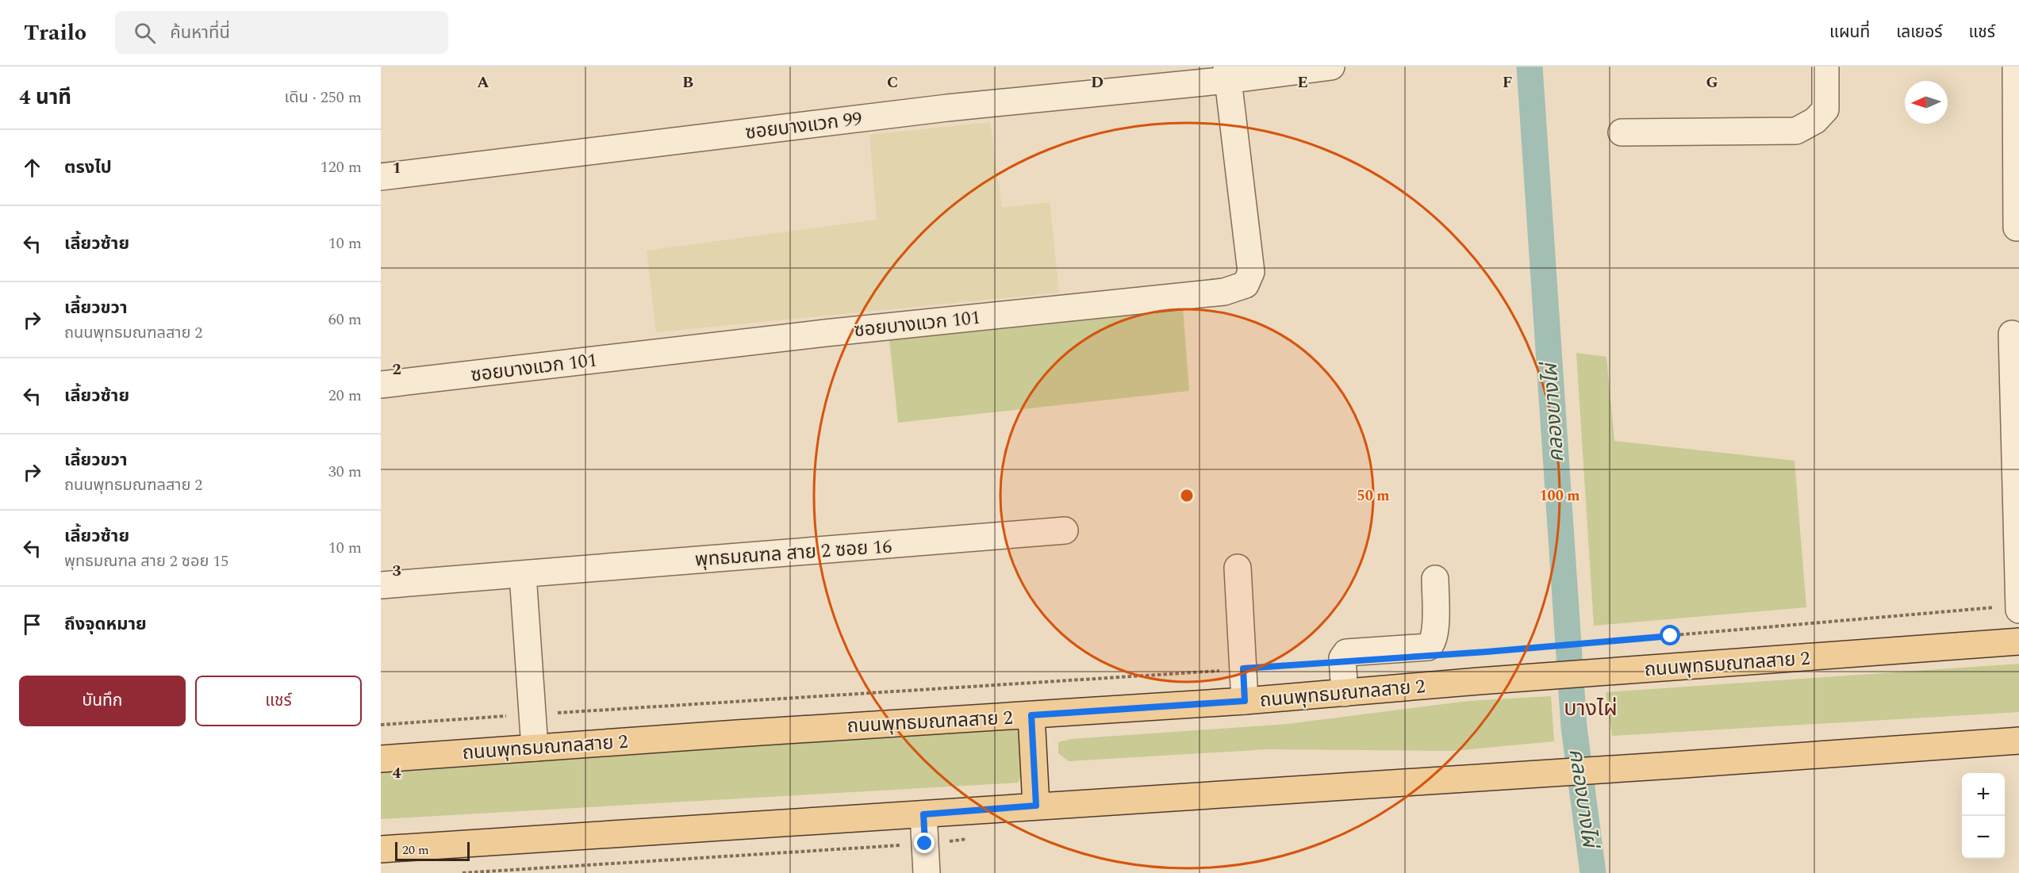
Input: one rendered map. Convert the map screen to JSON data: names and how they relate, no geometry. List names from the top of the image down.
{
  "streets": {
    "main road": ["ถนนพุทธมณฑลสาย 2"],
    "street": ["ซอยบางแวก 99", "ซอยบางแวก 101", "พุทธมณฑล สาย 2 ซอย 16"]
  },
  "crossings": [
    ["ซอยบางแวก 99", "ซอยบางแวก 101"]
  ],
  "districts": ["บางไผ่"],
  "water": ["คลองบางไผ่"],
  "scale_bar": "20 m",
  "north": "left",
  "page": {
    "header": "Trailo",
    "search": "ค้นหาที่นี่",
    "nav": ["แผนที่", "เลเยอร์", "แชร์"],
    "heading": ["4 นาที", "เดิน · 250 m"],
    "list": [
      ["ตรงไป", "120 m"],
      ["เลี้ยวซ้าย", "10 m"],
      ["เลี้ยวขวา", "ถนนพุทธมณฑลสาย 2", "60 m"],
      ["เลี้ยวซ้าย", "20 m"],
      ["เลี้ยวขวา", "ถนนพุทธมณฑลสาย 2", "30 m"],
      ["เลี้ยวซ้าย", "พุทธมณฑล สาย 2 ซอย 15", "10 m"],
      "ถึงจุดหมาย"
    ],
    "buttons": ["บันทึก", "แชร์"],
    "map_buttons": ["+", "−"],
    "scale": "20 m"
  },
  "grid": {
    "columns": [
      "A",
      "B",
      "C",
      "D",
      "E",
      "F",
      "G"
    ],
    "rows": [
      "1",
      "2",
      "3",
      "4"
    ]
  },
  "rings": ["50 m", "100 m"]
}
